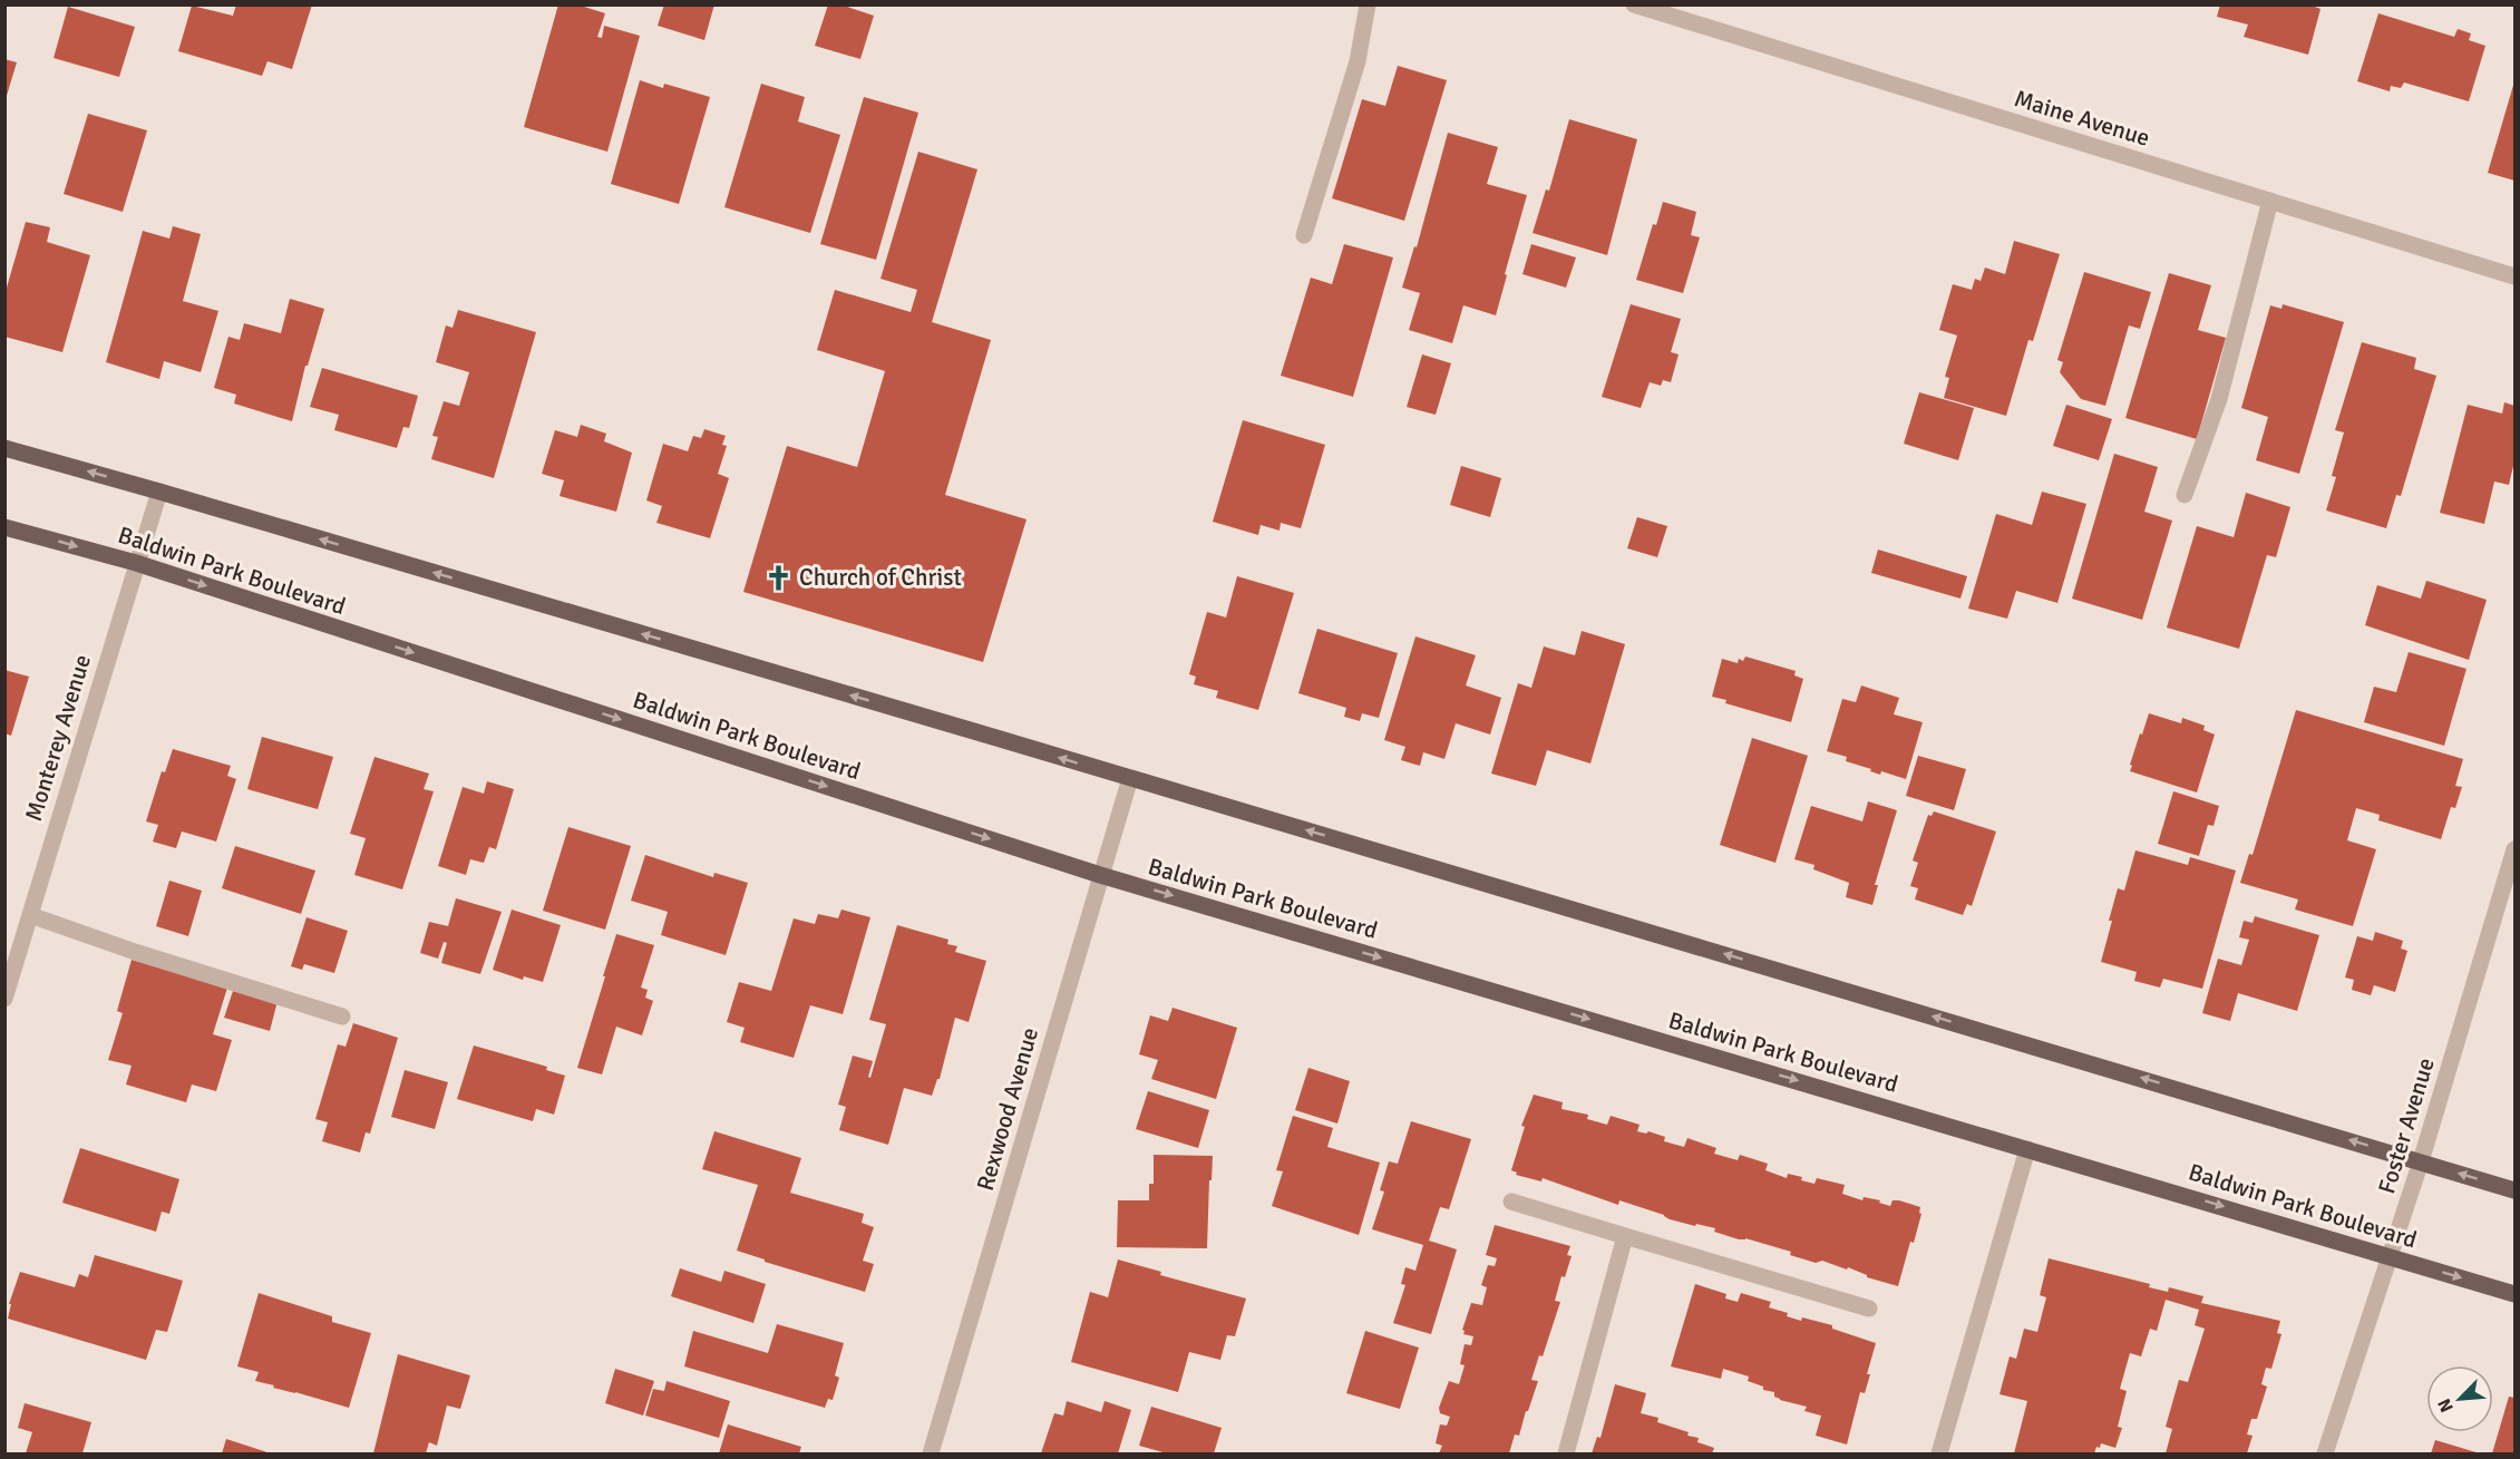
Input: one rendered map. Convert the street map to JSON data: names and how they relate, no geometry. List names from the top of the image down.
{
  "streets": {
    "main road": ["Baldwin Park Boulevard"],
    "street": [
      "Maine Avenue",
      "Monterey Avenue",
      "Rexwood Avenue",
      "Foster Avenue"
    ]
  },
  "crossings": [
    ["Baldwin Park Boulevard", "Monterey Avenue"],
    ["Baldwin Park Boulevard", "Rexwood Avenue"],
    ["Baldwin Park Boulevard", "Foster Avenue"]
  ],
  "places": {
    "church": ["Church of Christ"]
  },
  "north": "bottom left"
}
